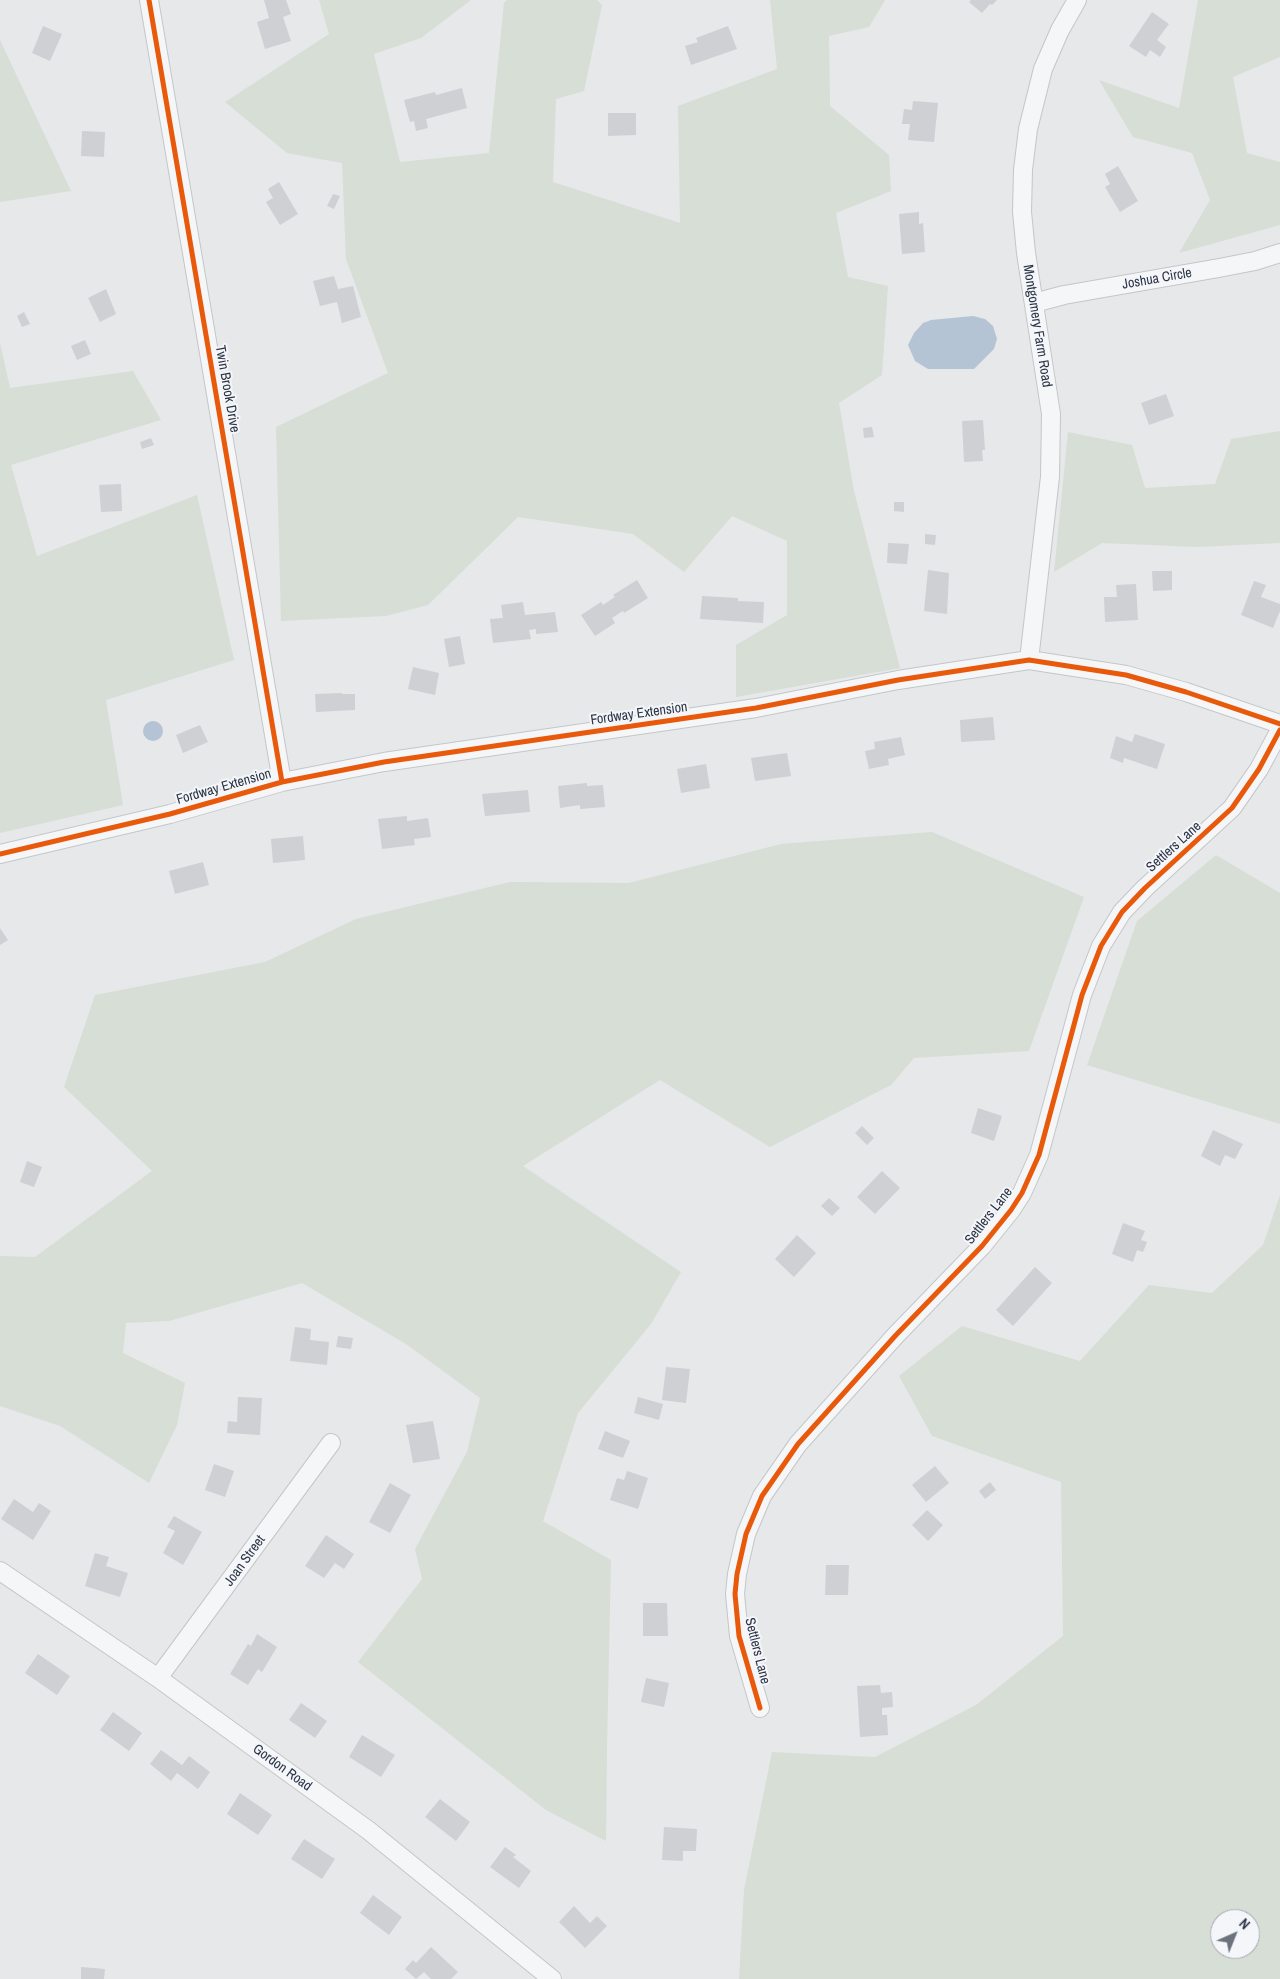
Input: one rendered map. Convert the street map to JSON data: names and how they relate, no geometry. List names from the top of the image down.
{
  "streets": {
    "street": [
      "Joshua Circle",
      "Montgomery Farm Road",
      "Twin Brook Drive",
      "Fordway Extension",
      "Settlers Lane",
      "Joan Street",
      "Gordon Road"
    ]
  },
  "crossings": [
    ["Joshua Circle", "Montgomery Farm Road"],
    ["Montgomery Farm Road", "Fordway Extension"],
    ["Twin Brook Drive", "Fordway Extension"],
    ["Joan Street", "Gordon Road"]
  ],
  "north": "top right"
}
